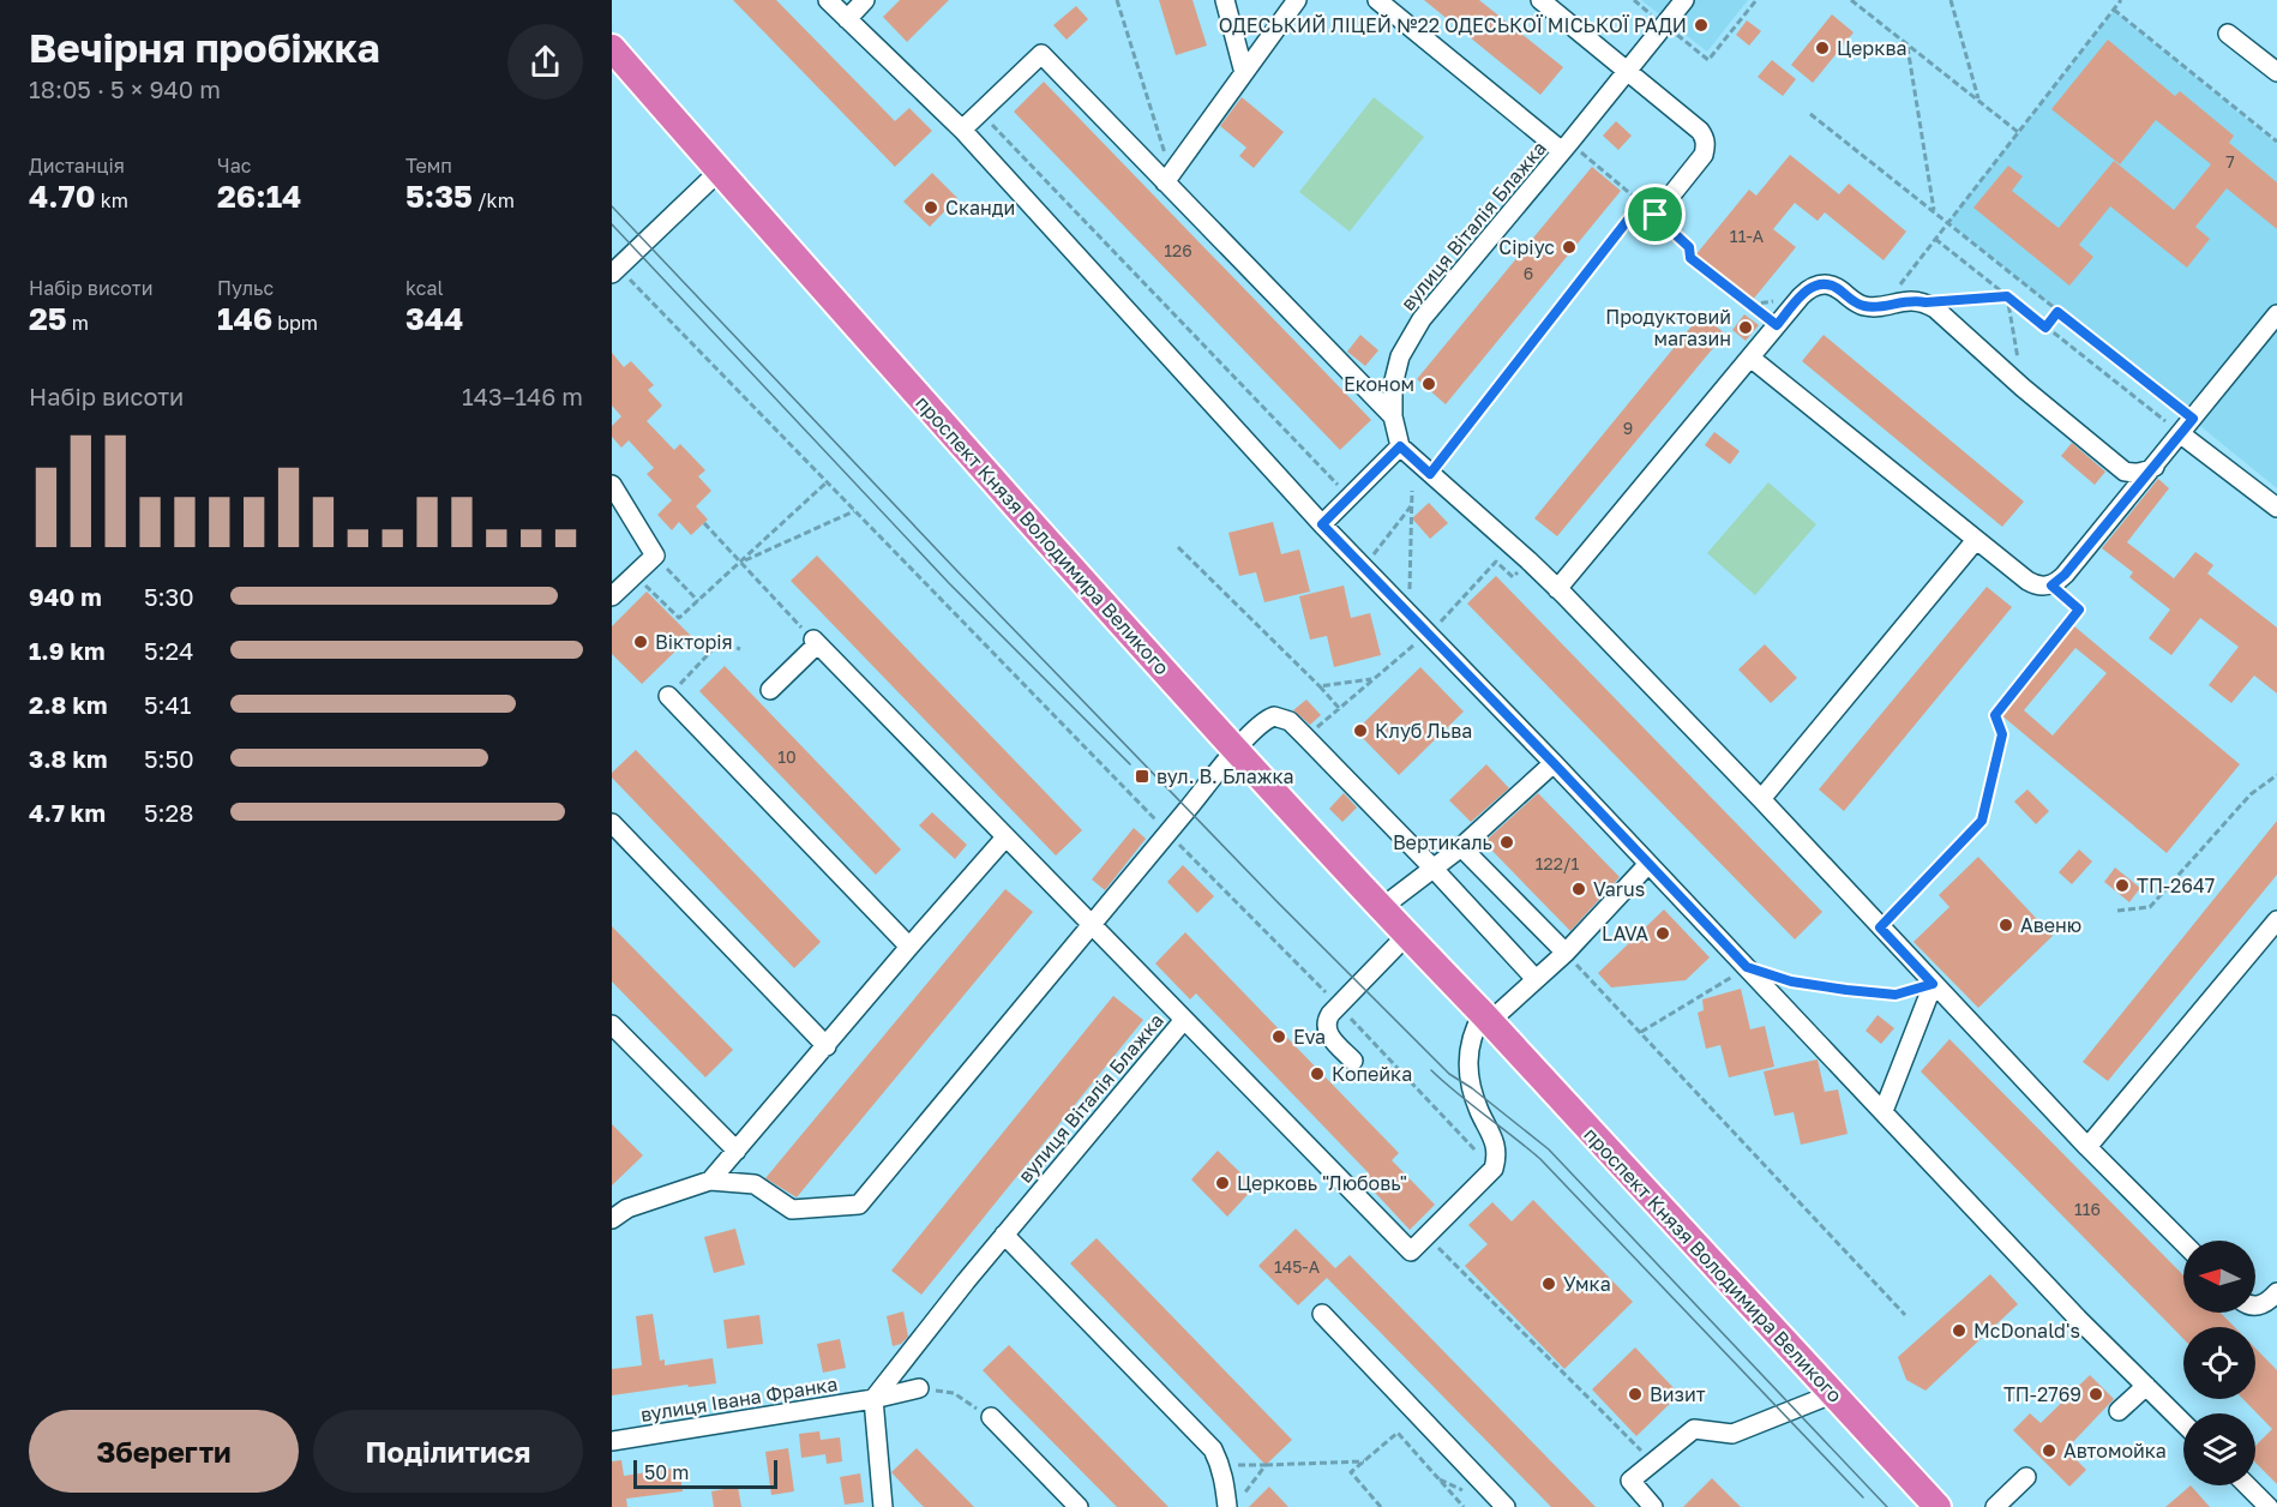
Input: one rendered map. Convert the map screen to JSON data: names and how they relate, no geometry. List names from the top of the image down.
{
  "streets": {
    "highway": ["проспект Князя Володимира Великого"],
    "street": ["вулиця Віталія Блажка", "вулиця Івана Франка"]
  },
  "crossings": [
    ["вулиця Віталія Блажка", "вулиця Івана Франка"]
  ],
  "places": {
    "other": [
      "ОДЕСЬКИЙ ЛІЦЕЙ №22 ОДЕСЬКОЇ МІСЬКОЇ РАДИ",
      "Церква",
      "Сканди",
      "Сіріус",
      "Продуктовий магазин",
      "Економ",
      "Вікторія",
      "Клуб Льва",
      "Вертикаль",
      "ТП-2647",
      "Varus",
      "Авеню",
      "LAVA",
      "Eva",
      "Копейка",
      "Церковь \"Любовь\"",
      "Умка",
      "McDonald's",
      "Визит",
      "ТП-2769",
      "Автомойка"
    ],
    "transit": ["вул. В. Блажка"]
  },
  "house_numbers": [
    "7",
    "11-А",
    "126",
    "6",
    "9",
    "10",
    "122/1",
    "116",
    "145-А"
  ],
  "scale_bar": "50 m",
  "north": "left",
  "page": {
    "heading": ["Вечірня пробіжка", "18:05 · 5 × 940 m"],
    "stats": [
      ["Дистанція", "4.70 km"],
      ["Час", "26:14"],
      ["Темп", "5:35 /km"],
      ["Набір висоти", "25 m"],
      ["Пульс", "146 bpm"],
      ["kcal", "344"]
    ],
    "chart": ["Набір висоти", "143–146 m"],
    "list": [
      {
        "name": "940 m",
        "note": "5:30"
      },
      {
        "name": "1.9 km",
        "note": "5:24"
      },
      {
        "name": "2.8 km",
        "note": "5:41"
      },
      {
        "name": "3.8 km",
        "note": "5:50"
      },
      {
        "name": "4.7 km",
        "note": "5:28"
      }
    ],
    "buttons": ["Зберегти", "Поділитися"],
    "scale": "50 m"
  }
}
